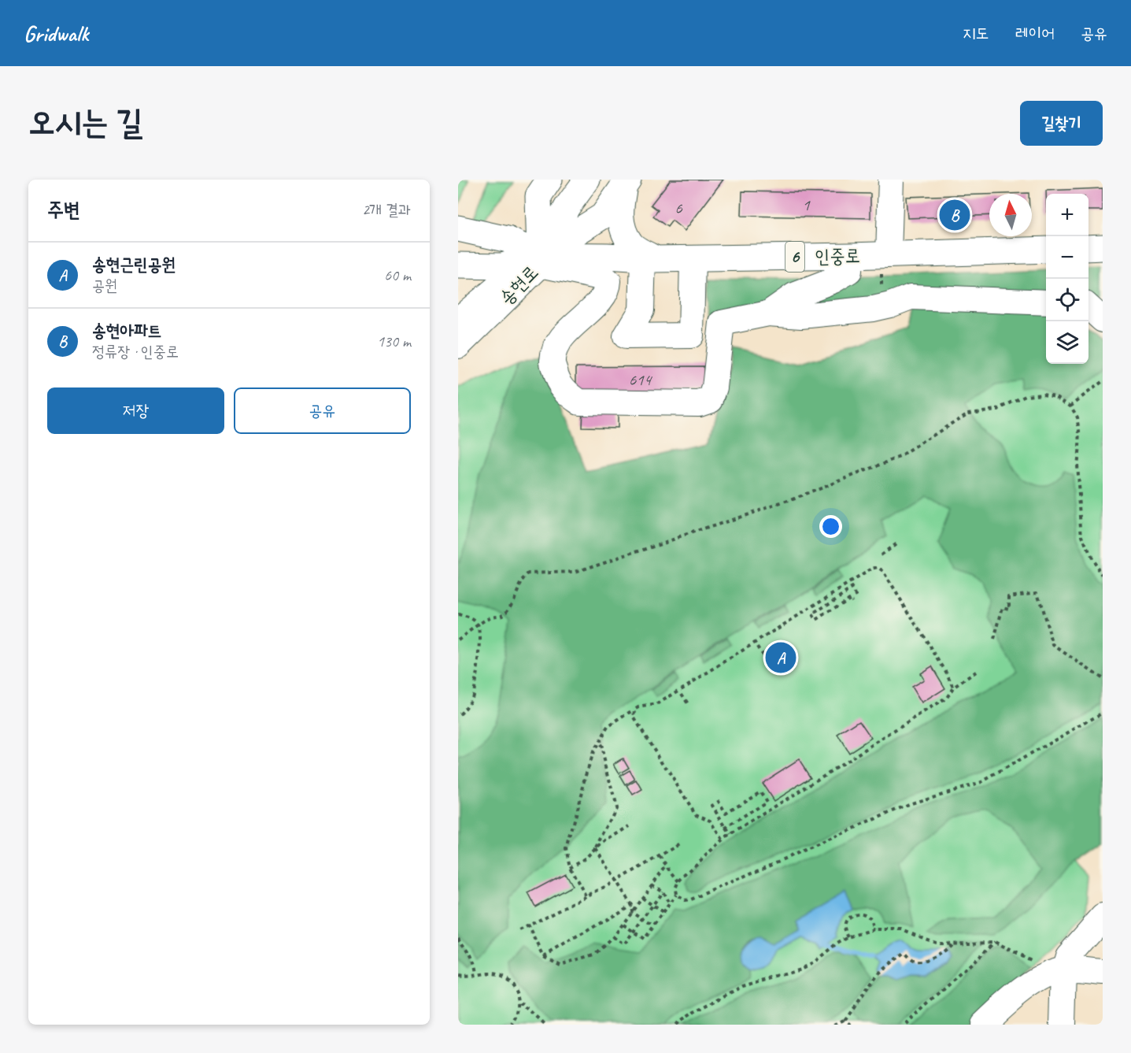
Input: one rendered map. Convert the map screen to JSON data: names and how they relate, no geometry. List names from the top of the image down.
{
  "streets": {
    "main road": ["인중로", "6"],
    "street": ["송현로"]
  },
  "crossings": [
    ["인중로", "송현로"]
  ],
  "house_numbers": ["1", "6", "614"],
  "north": "top",
  "page": {
    "header": "Gridwalk",
    "nav": ["지도", "레이어", "공유"],
    "buttons": [
      "길찾기",
      ["저장", "공유"]
    ],
    "title": "오시는 길",
    "heading": ["주변", "2개 결과"],
    "map_buttons": ["+", "−"],
    "pins": ["B", "A"],
    "list": [
      {
        "mark": "A",
        "name": "송현근린공원",
        "note": "공원",
        "value": "60 m"
      },
      {
        "mark": "B",
        "name": "송현아파트",
        "note": "정류장 · 인중로",
        "value": "130 m"
      }
    ]
  }
}
